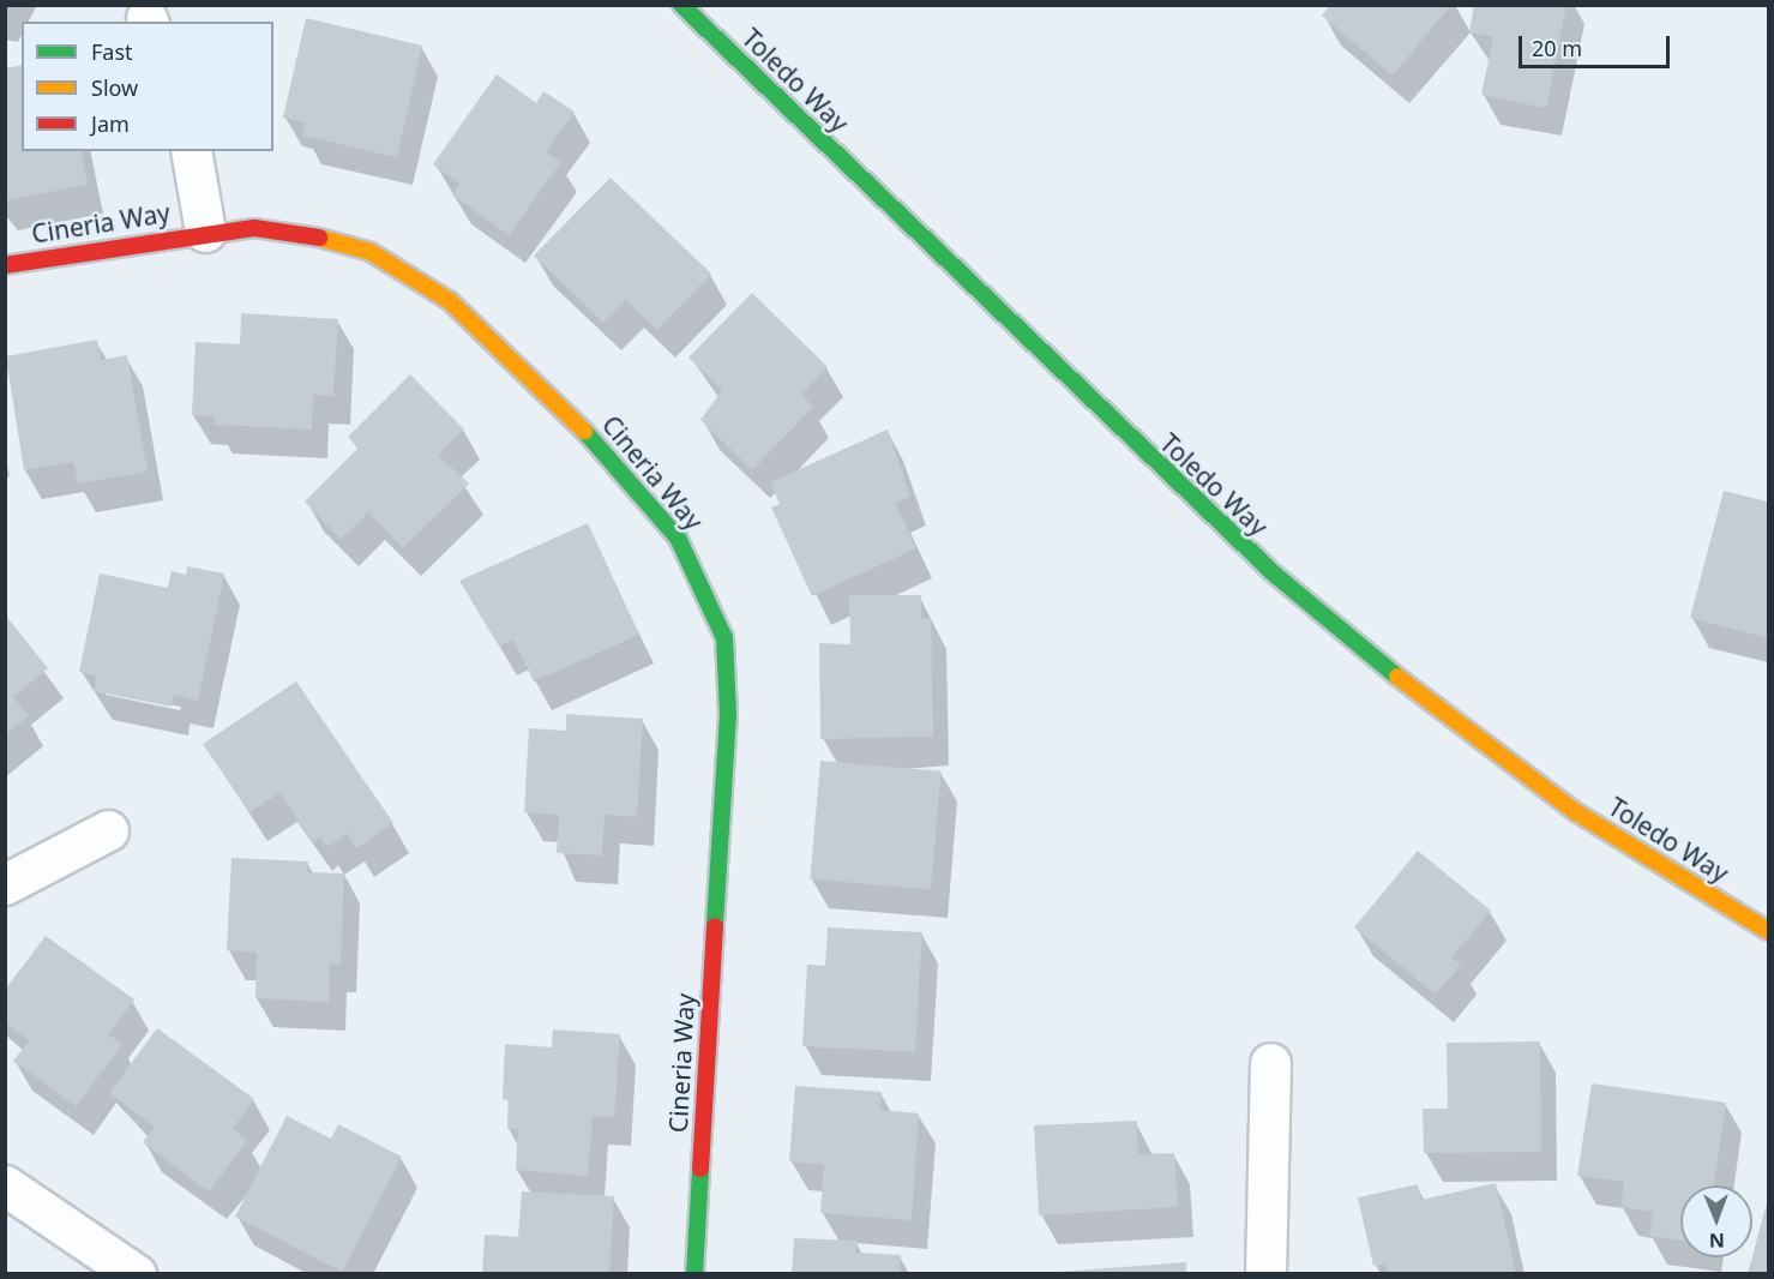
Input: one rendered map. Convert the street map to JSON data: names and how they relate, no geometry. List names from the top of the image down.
{
  "streets": {
    "street": ["Toledo Way", "Cineria Way"]
  },
  "legend": ["Fast", "Slow", "Jam"],
  "scale_bar": "20 m",
  "north": "bottom"
}
